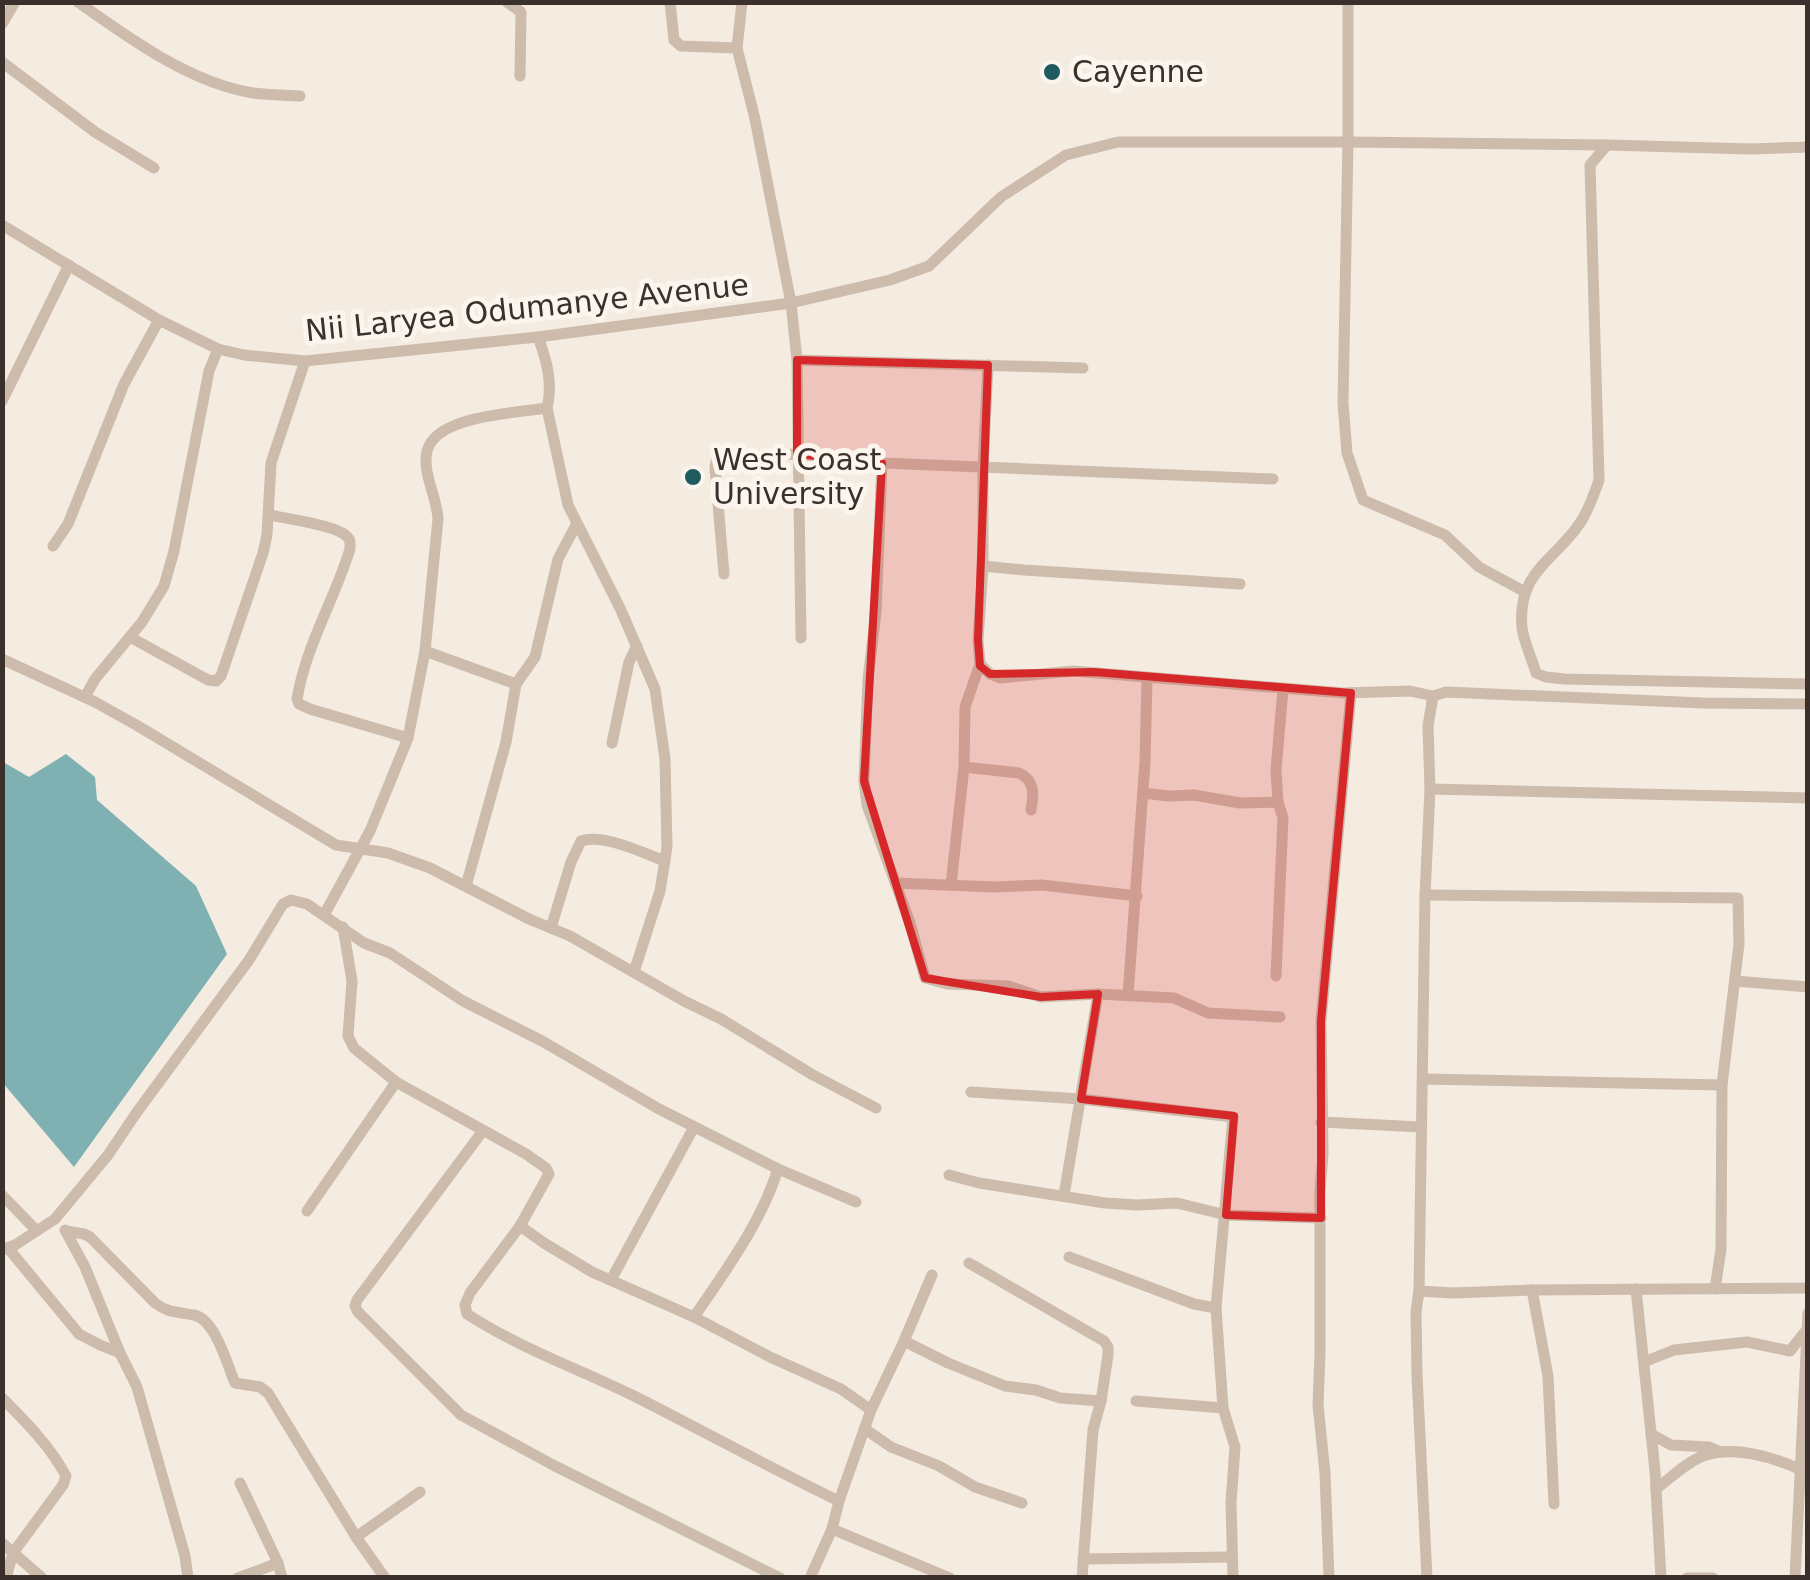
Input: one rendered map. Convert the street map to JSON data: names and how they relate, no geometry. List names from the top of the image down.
{
  "streets": {
    "street": ["Nii Laryea Odumanye Avenue"]
  },
  "places": ["Cayenne", "West Coast University"]
}
